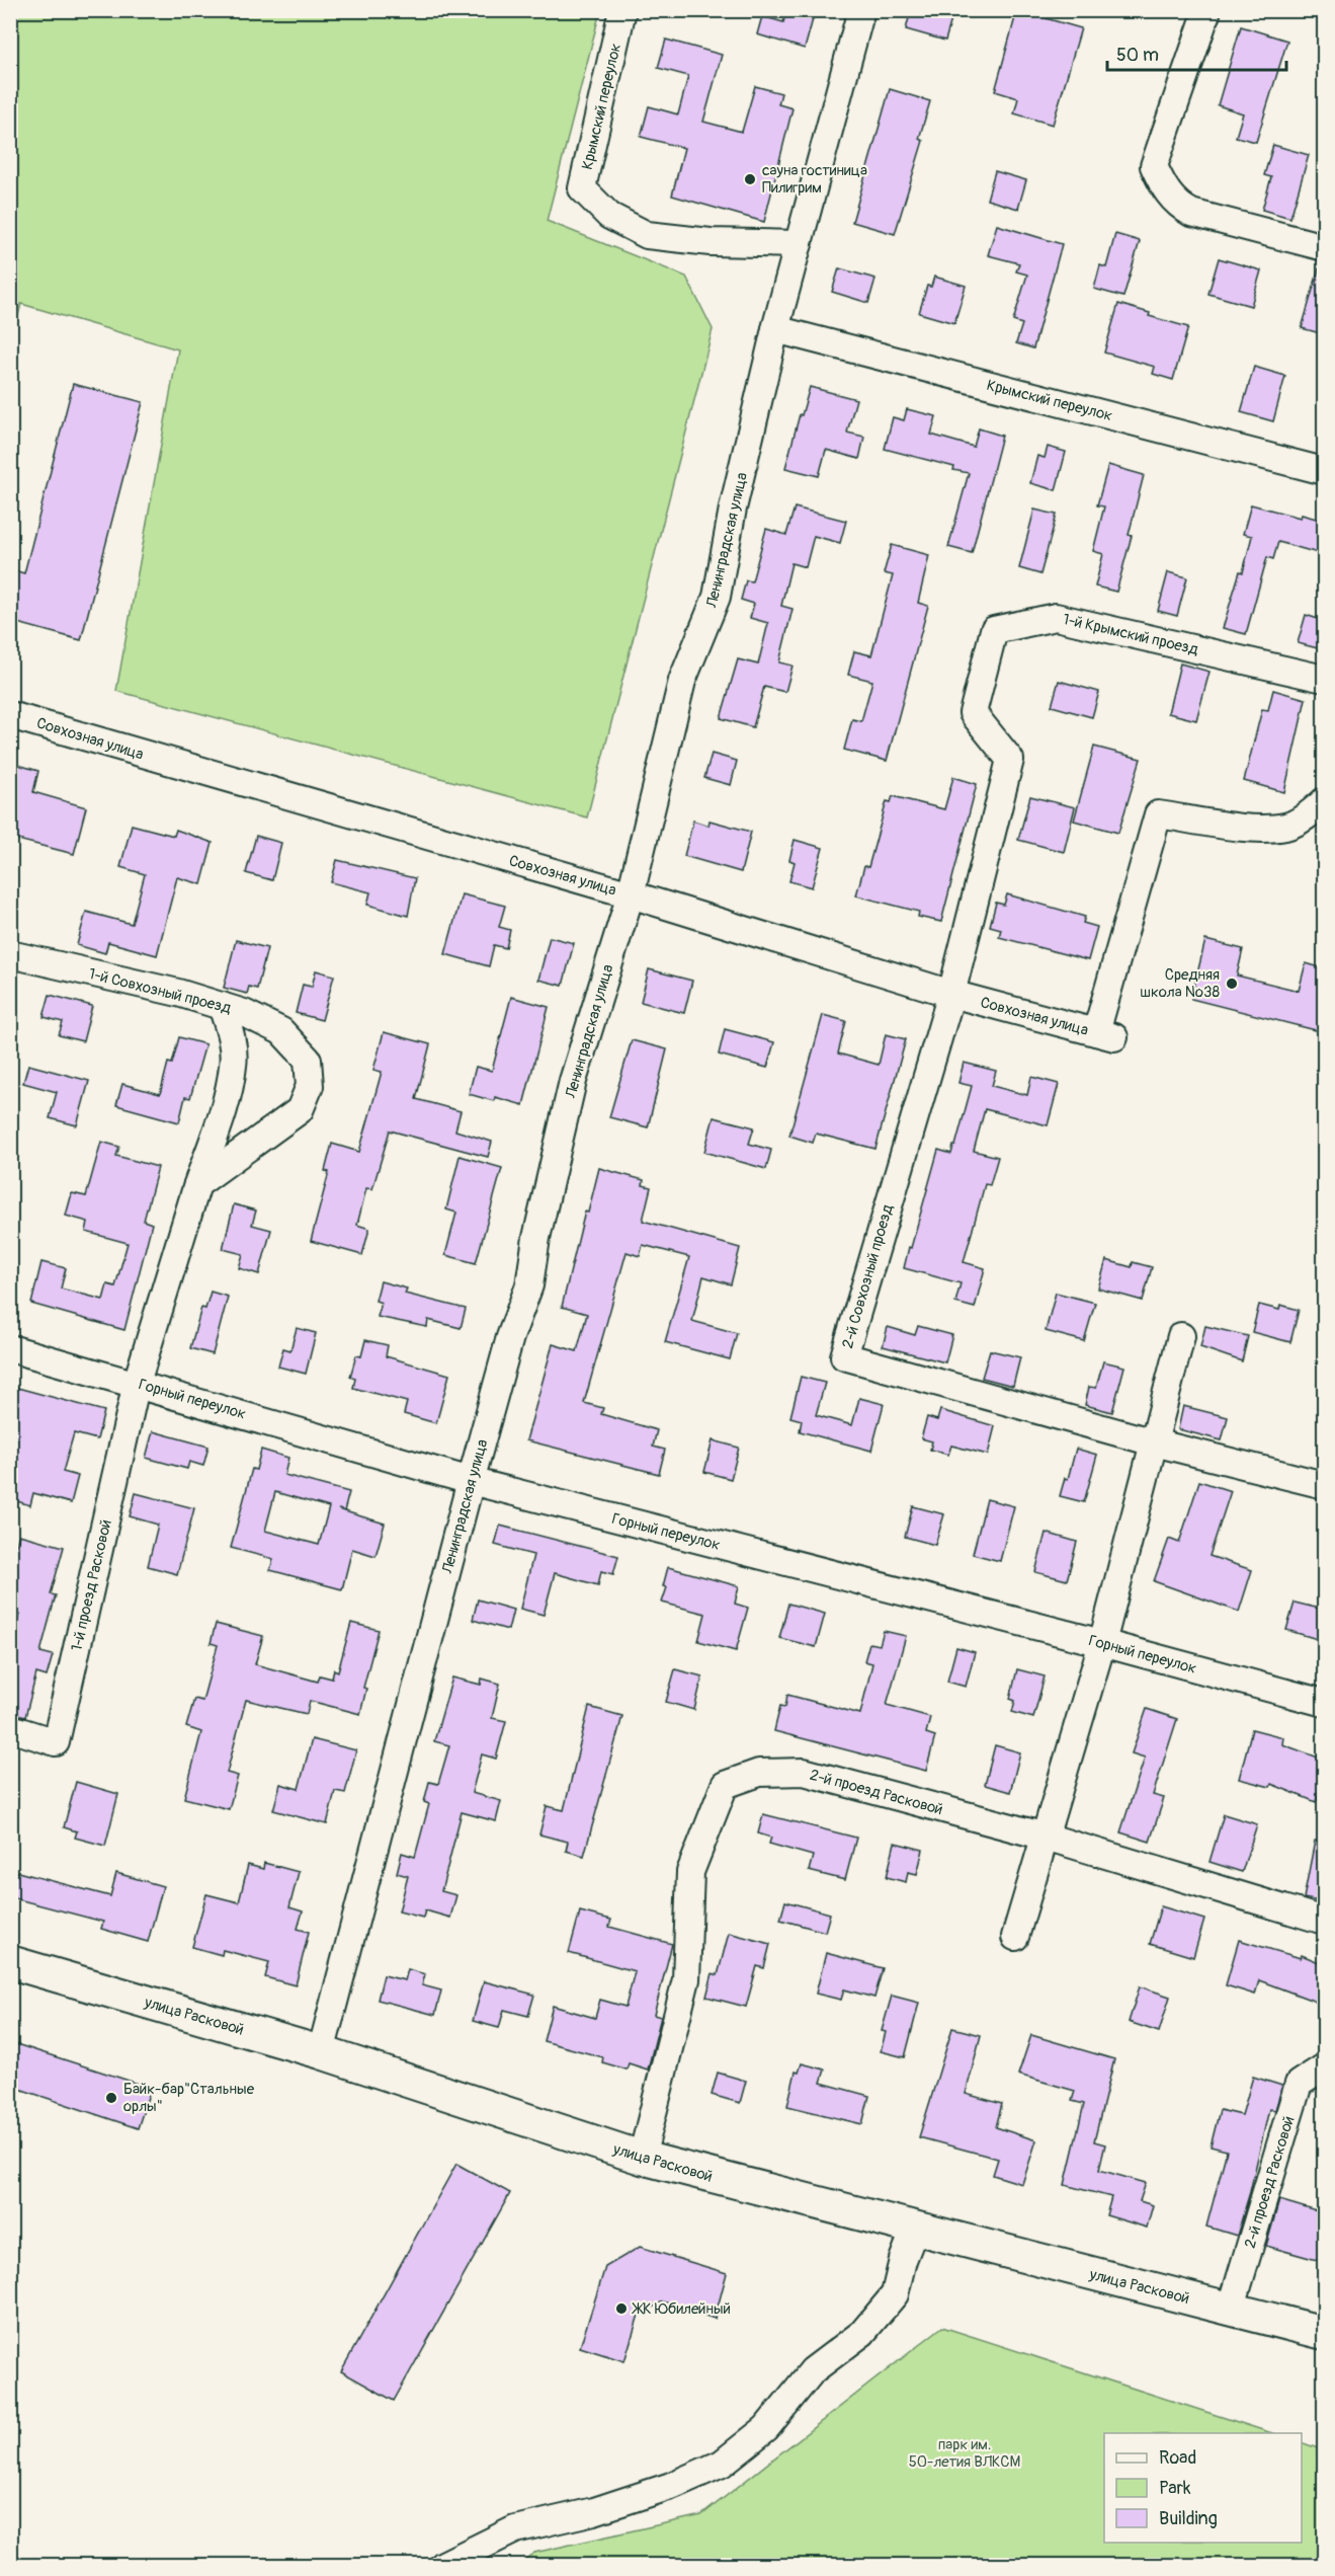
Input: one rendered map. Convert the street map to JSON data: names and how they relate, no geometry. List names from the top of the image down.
{
  "streets": {
    "street": [
      "Крымский переулок",
      "Ленинградская улица",
      "1-й Крымский проезд",
      "Совхозная улица",
      "1-й Совхозный проезд",
      "2-й Совхозный проезд",
      "Горный переулок",
      "1-й проезд Расковой",
      "2-й проезд Расковой",
      "улица Расковой"
    ]
  },
  "crossings": [
    ["Крымский переулок", "Ленинградская улица"],
    ["Ленинградская улица", "Совхозная улица"],
    ["Ленинградская улица", "Горный переулок"],
    ["Ленинградская улица", "улица Расковой"],
    ["1-й Крымский проезд", "Совхозная улица"],
    ["1-й Крымский проезд", "2-й Совхозный проезд"],
    ["Совхозная улица", "2-й Совхозный проезд"],
    ["Горный переулок", "1-й проезд Расковой"],
    ["2-й проезд Расковой", "улица Расковой"]
  ],
  "parks": ["парк им. 50-летия ВЛКСМ"],
  "places": [
    "сауна гостиница Пилигрим",
    "Средняя школа №38",
    "Байк-бар\"Стальные орлы\"",
    "ЖК Юбилейный"
  ],
  "legend": ["Road", "Park", "Building"],
  "scale_bar": "50 m"
}
